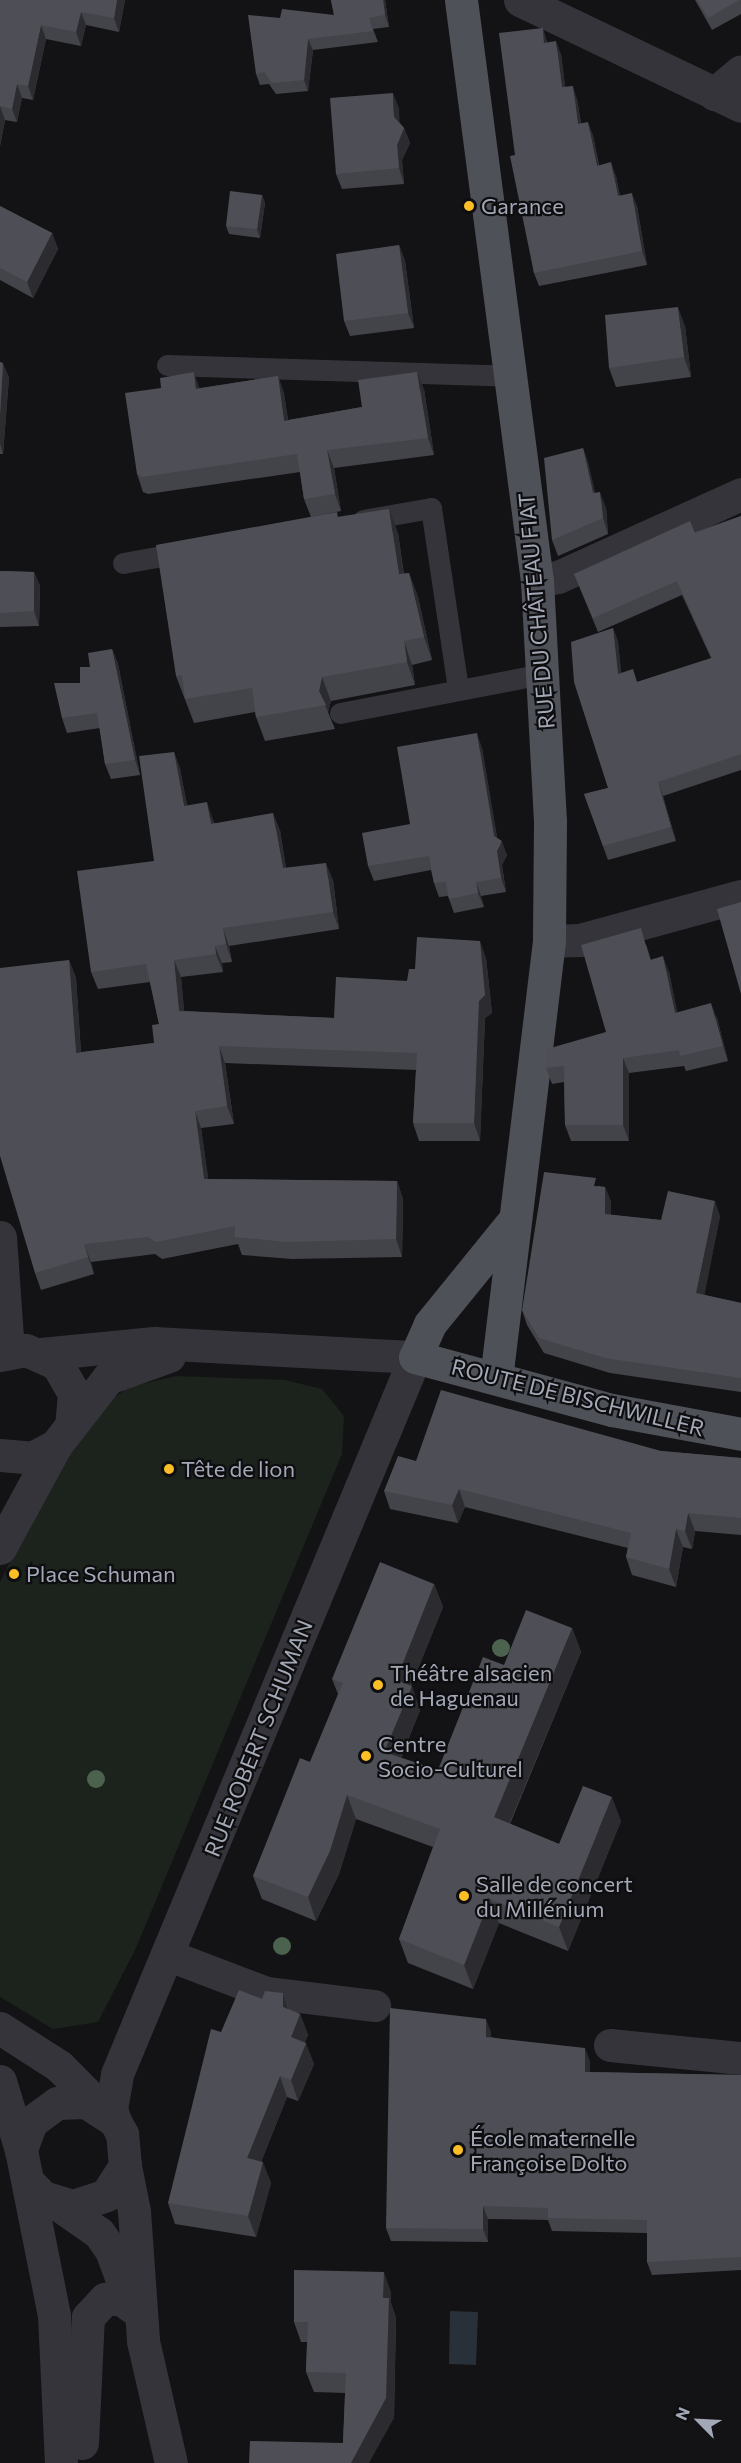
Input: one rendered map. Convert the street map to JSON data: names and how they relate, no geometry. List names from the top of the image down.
{
  "streets": {
    "main road": ["RUE DU CHÂTEAU FIAT", "ROUTE DE BISCHWILLER"],
    "street": ["RUE ROBERT SCHUMAN"]
  },
  "crossings": [
    ["RUE DU CHÂTEAU FIAT", "ROUTE DE BISCHWILLER"],
    ["ROUTE DE BISCHWILLER", "RUE ROBERT SCHUMAN"]
  ],
  "places": [
    "Garance",
    "Tête de lion",
    "Place Schuman",
    "Théâtre alsacien de Haguenau",
    "Centre Socio-Culturel",
    "Salle de concert du Millénium",
    "École maternelle Françoise Dolto"
  ],
  "north": "top left"
}
